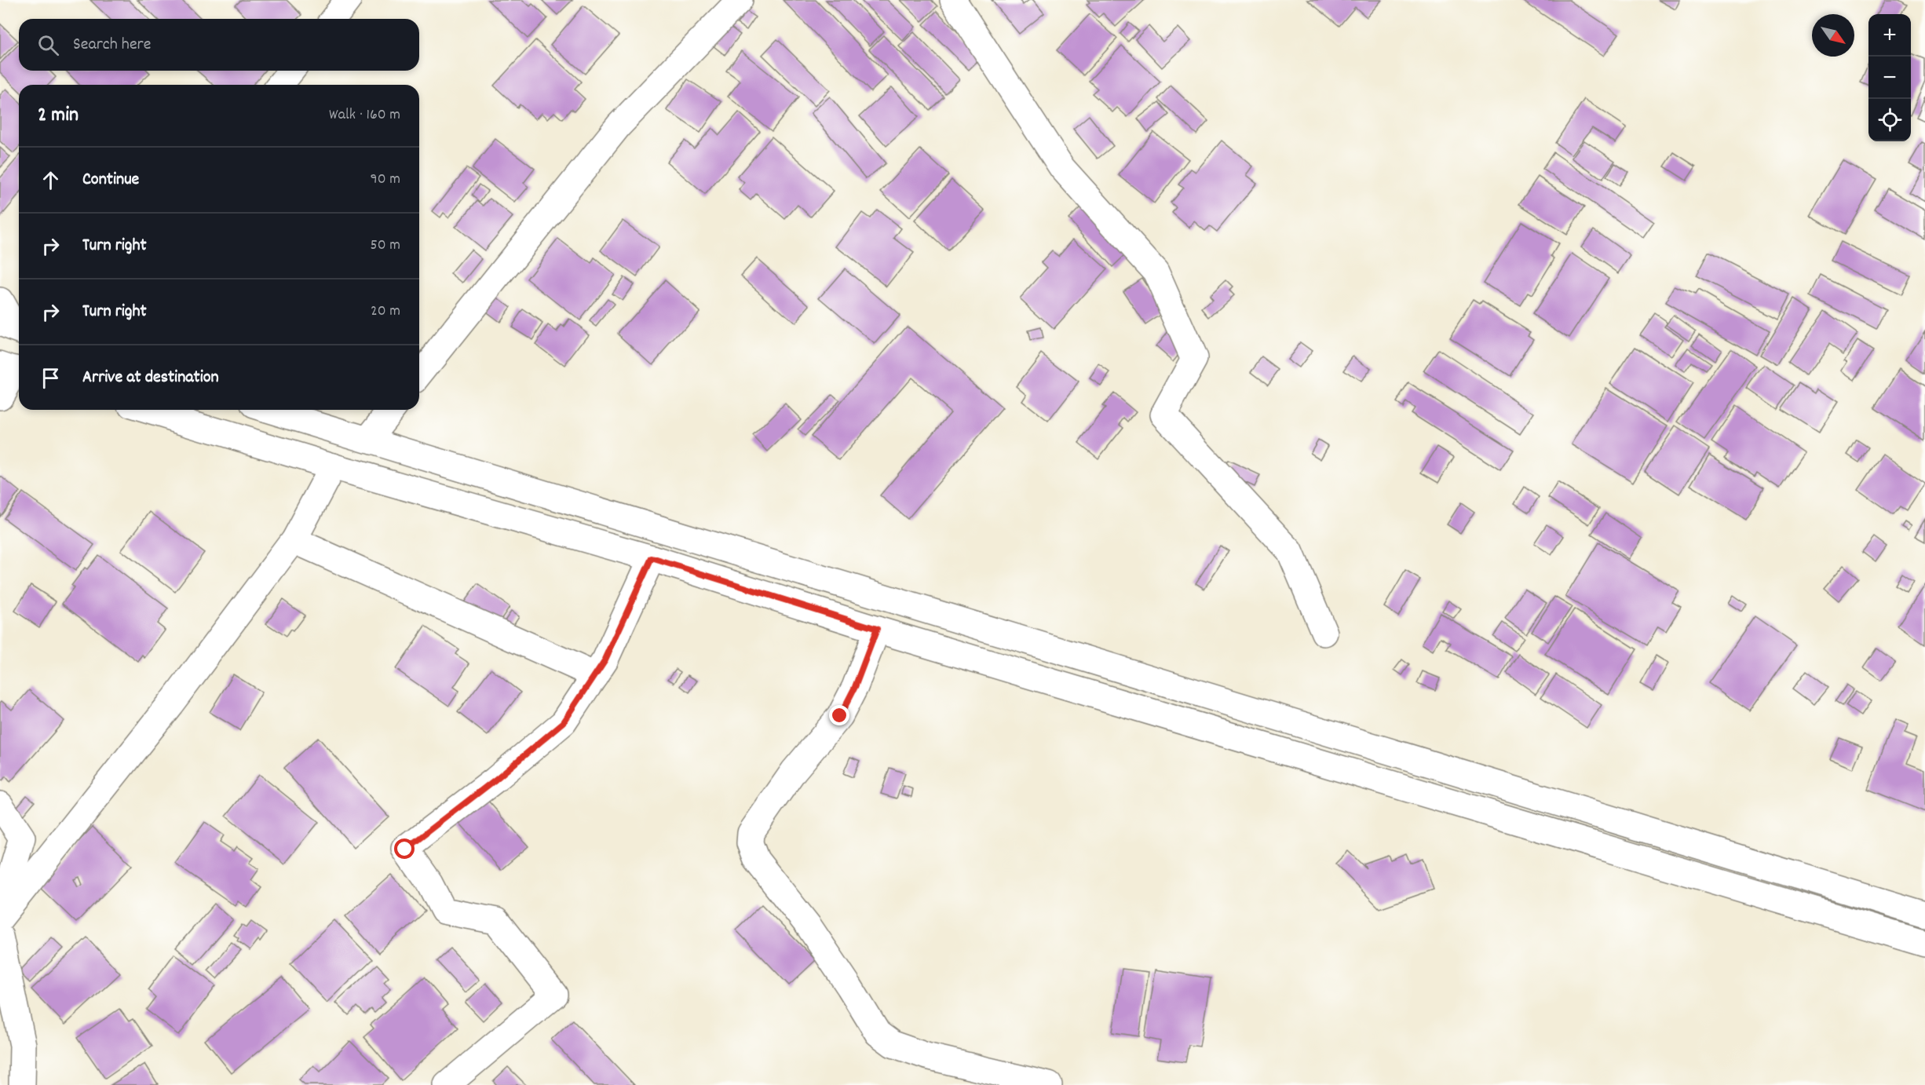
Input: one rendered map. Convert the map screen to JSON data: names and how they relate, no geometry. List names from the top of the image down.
{
  "north": "bottom right",
  "page": {
    "map_buttons": ["+", "−"],
    "search": "Search here",
    "heading": ["2 min", "Walk · 160 m"],
    "list": [
      ["Continue", "90 m"],
      ["Turn right", "50 m"],
      ["Turn right", "20 m"],
      "Arrive at destination"
    ]
  }
}
